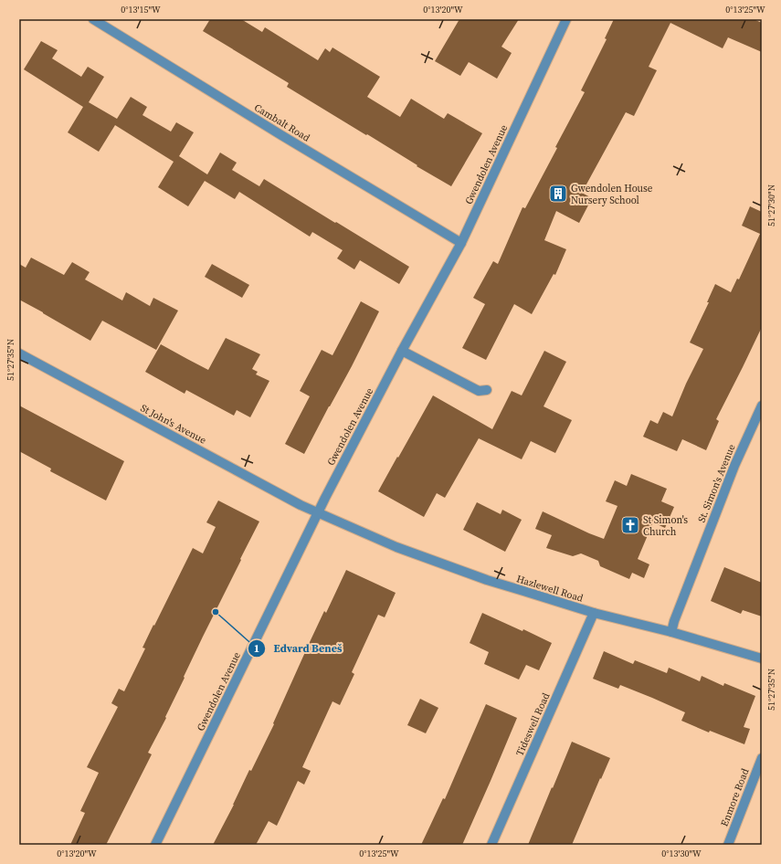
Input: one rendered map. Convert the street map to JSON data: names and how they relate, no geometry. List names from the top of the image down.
{
  "streets": {
    "street": [
      "Cambalt Road",
      "Gwendolen Avenue",
      "St John's Avenue",
      "St. Simon's Avenue",
      "Hazlewell Road",
      "Tideswell Road",
      "Enmore Road"
    ]
  },
  "crossings": [
    ["Cambalt Road", "Gwendolen Avenue"],
    ["Gwendolen Avenue", "St John's Avenue"],
    ["Gwendolen Avenue", "Hazlewell Road"],
    ["St John's Avenue", "Hazlewell Road"],
    ["St. Simon's Avenue", "Hazlewell Road"],
    ["Hazlewell Road", "Tideswell Road"]
  ],
  "places": {
    "building": ["Gwendolen House Nursery School"],
    "church": ["St Simon's Church"],
    "other": ["Edvard Beneš"]
  },
  "coordinates": [
    "0°13'15\"W",
    "0°13'20\"W",
    "0°13'25\"W",
    "51°27'30\"N",
    "51°27'35\"N",
    "0°13'30\"W"
  ]
}
